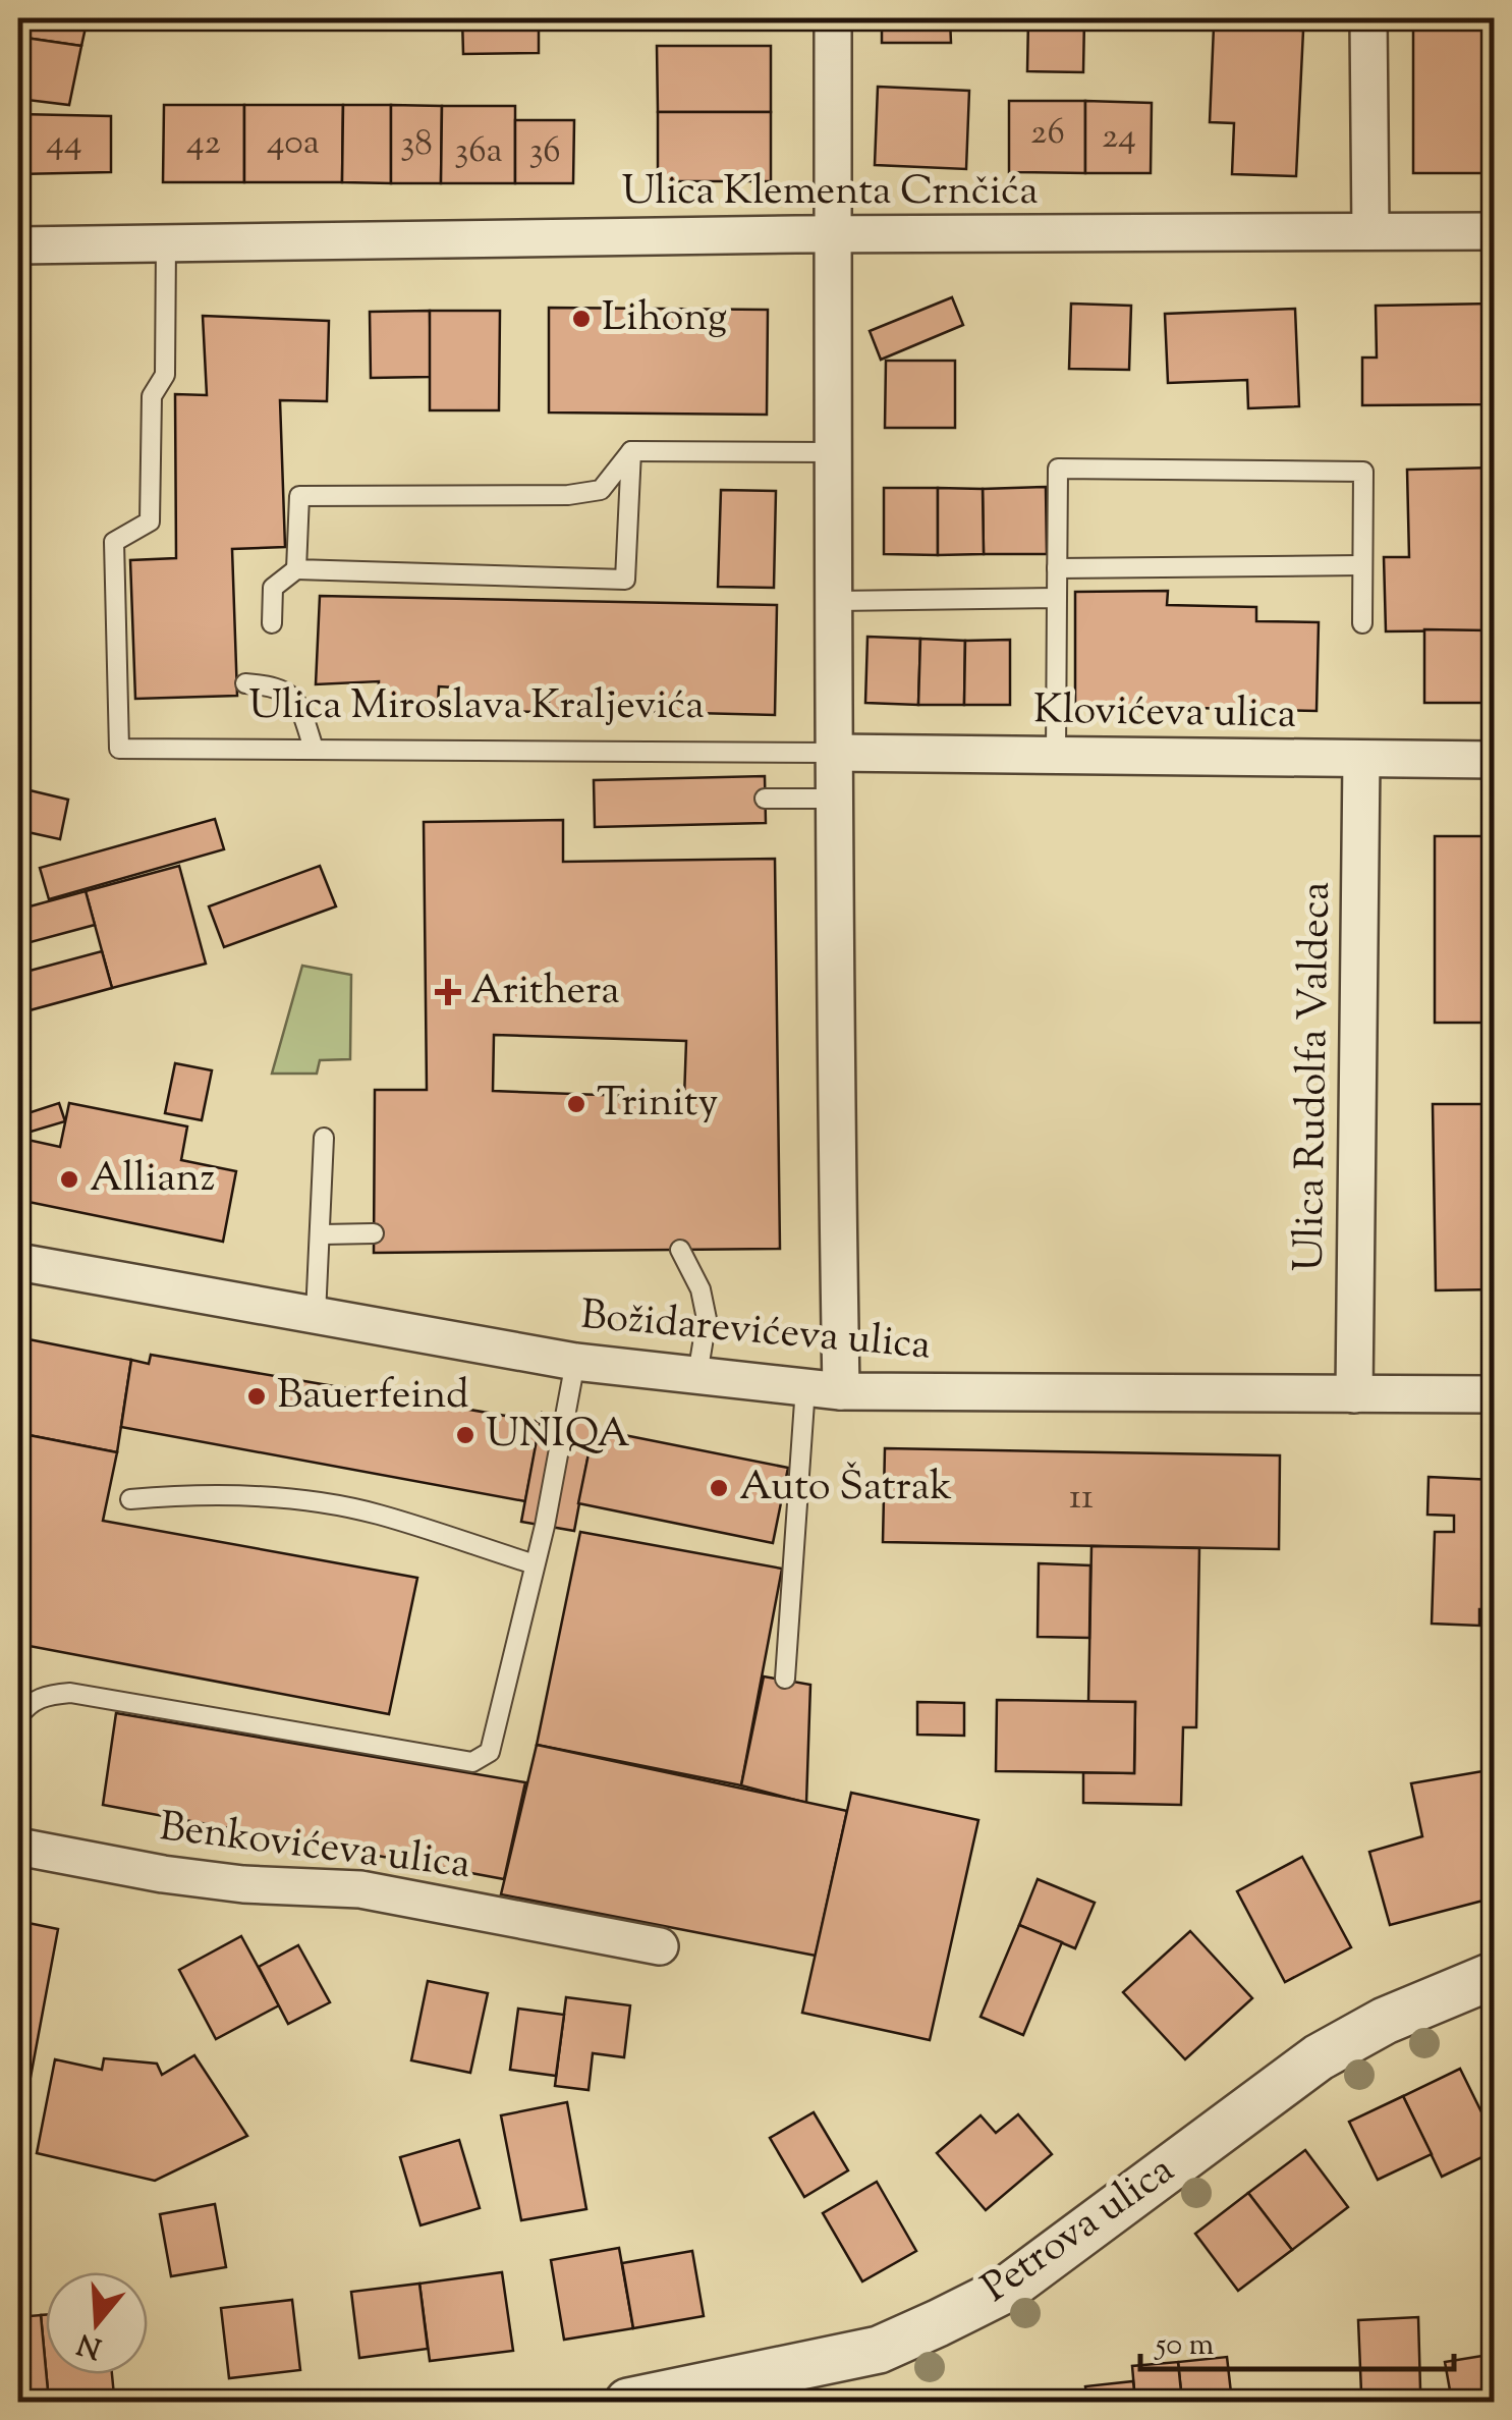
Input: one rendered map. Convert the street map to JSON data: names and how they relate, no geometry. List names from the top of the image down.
{
  "streets": {
    "street": [
      "Ulica Klementa Crnčića",
      "Klovićeva ulica",
      "Ulica Rudolfa Valdeca",
      "Božidarevićeva ulica",
      "Benkovićeva ulica",
      "Petrova ulica"
    ],
    "lane": ["Ulica Miroslava Kraljevića"]
  },
  "crossings": [
    ["Ulica Klementa Crnčića", "Ulica Miroslava Kraljevića"],
    ["Ulica Miroslava Kraljevića", "Klovićeva ulica"],
    ["Klovićeva ulica", "Ulica Rudolfa Valdeca"],
    ["Ulica Rudolfa Valdeca", "Božidarevićeva ulica"]
  ],
  "places": {
    "other": [
      "Lihong",
      "Trinity",
      "Allianz",
      "Bauerfeind",
      "UNIQA",
      "Auto Šatrak"
    ],
    "health": ["Arithera"]
  },
  "house_numbers": [
    "26",
    "24",
    "44",
    "42",
    "40a",
    "38",
    "36a",
    "36",
    "11"
  ],
  "scale_bar": "50 m",
  "north": "bottom"
}
